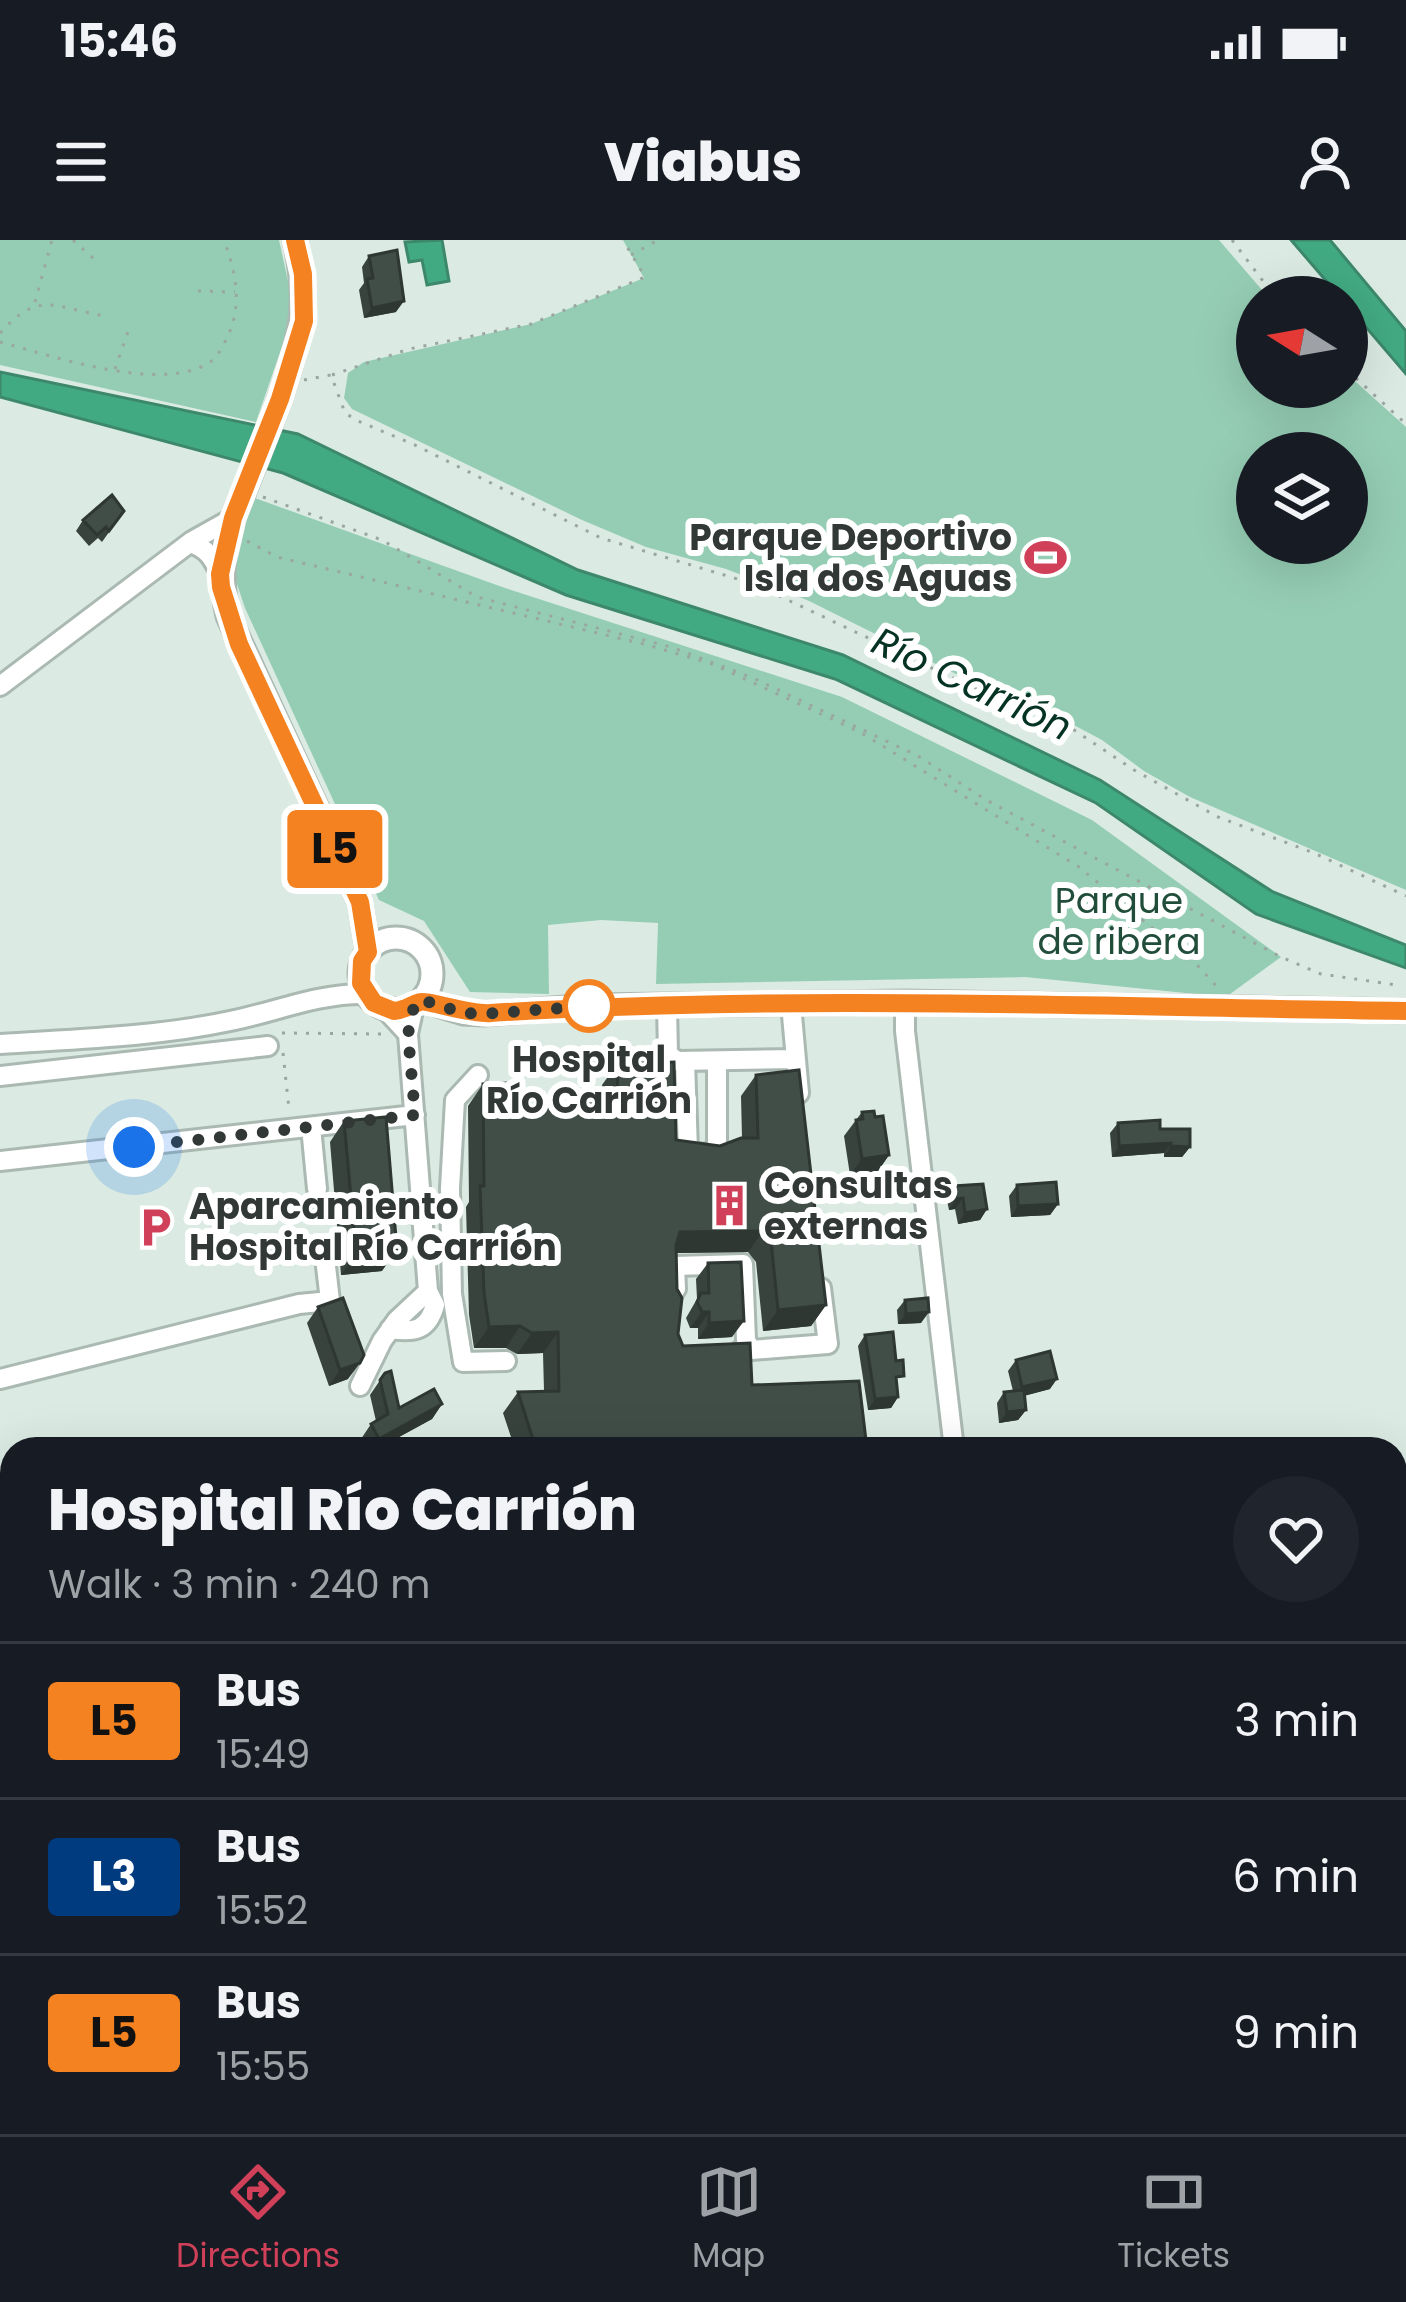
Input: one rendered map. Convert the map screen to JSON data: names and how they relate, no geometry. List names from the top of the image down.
{
  "water": ["Río Carrión"],
  "parks": ["Parque de ribera"],
  "places": {
    "sports": ["Parque Deportivo Isla dos Aguas"],
    "other": ["Hospital Río Carrión"],
    "building": ["Consultas externas"],
    "parking": ["Aparcamiento Hospital Río Carrión"]
  },
  "lines": ["bus line L5"],
  "north": "left",
  "page": {
    "status": "15:46",
    "header": "Viabus",
    "on_map": "L5",
    "heading": ["Hospital Río Carrión", "Walk · 3 min · 240 m"],
    "list": [
      {
        "mark": "L5",
        "name": "Bus",
        "note": "15:49",
        "value": "3 min"
      },
      {
        "mark": "L3",
        "name": "Bus",
        "note": "15:52",
        "value": "6 min"
      },
      {
        "mark": "L5",
        "name": "Bus",
        "note": "15:55",
        "value": "9 min"
      }
    ],
    "tabs": ["Directions", "Map", "Tickets"]
  }
}
